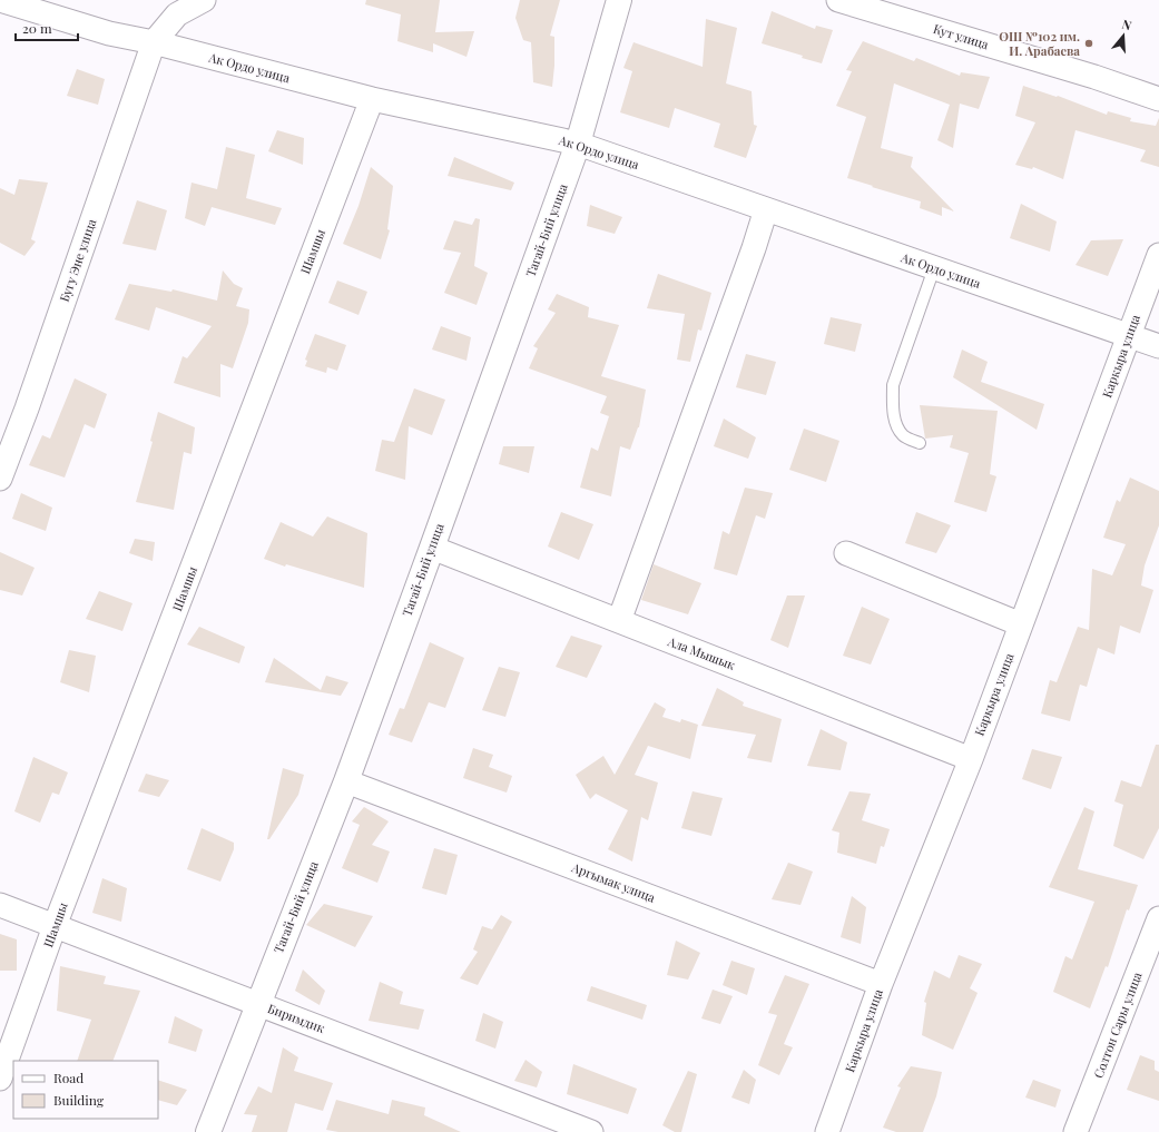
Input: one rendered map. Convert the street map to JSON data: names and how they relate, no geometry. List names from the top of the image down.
{
  "streets": {
    "street": [
      "Кут улица",
      "Ак Ордо улица",
      "Тагай-Бий улица",
      "Шамшы",
      "Бугу Эне улица",
      "Каркыра улица",
      "Ала Мышык",
      "Аргымак улица",
      "Биримдик",
      "Солтон Сары улица"
    ]
  },
  "crossings": [
    ["Ак Ордо улица", "Тагай-Бий улица"],
    ["Ак Ордо улица", "Шамшы"],
    ["Ак Ордо улица", "Бугу Эне улица"],
    ["Ак Ордо улица", "Каркыра улица"],
    ["Тагай-Бий улица", "Ала Мышык"],
    ["Тагай-Бий улица", "Аргымак улица"],
    ["Тагай-Бий улица", "Биримдик"],
    ["Шамшы", "Биримдик"],
    ["Каркыра улица", "Ала Мышык"],
    ["Каркыра улица", "Аргымак улица"]
  ],
  "places": ["ОШ №102 им. И. Арабаева"],
  "legend": ["Road", "Building"],
  "scale_bar": "20 m",
  "north": "top"
}
